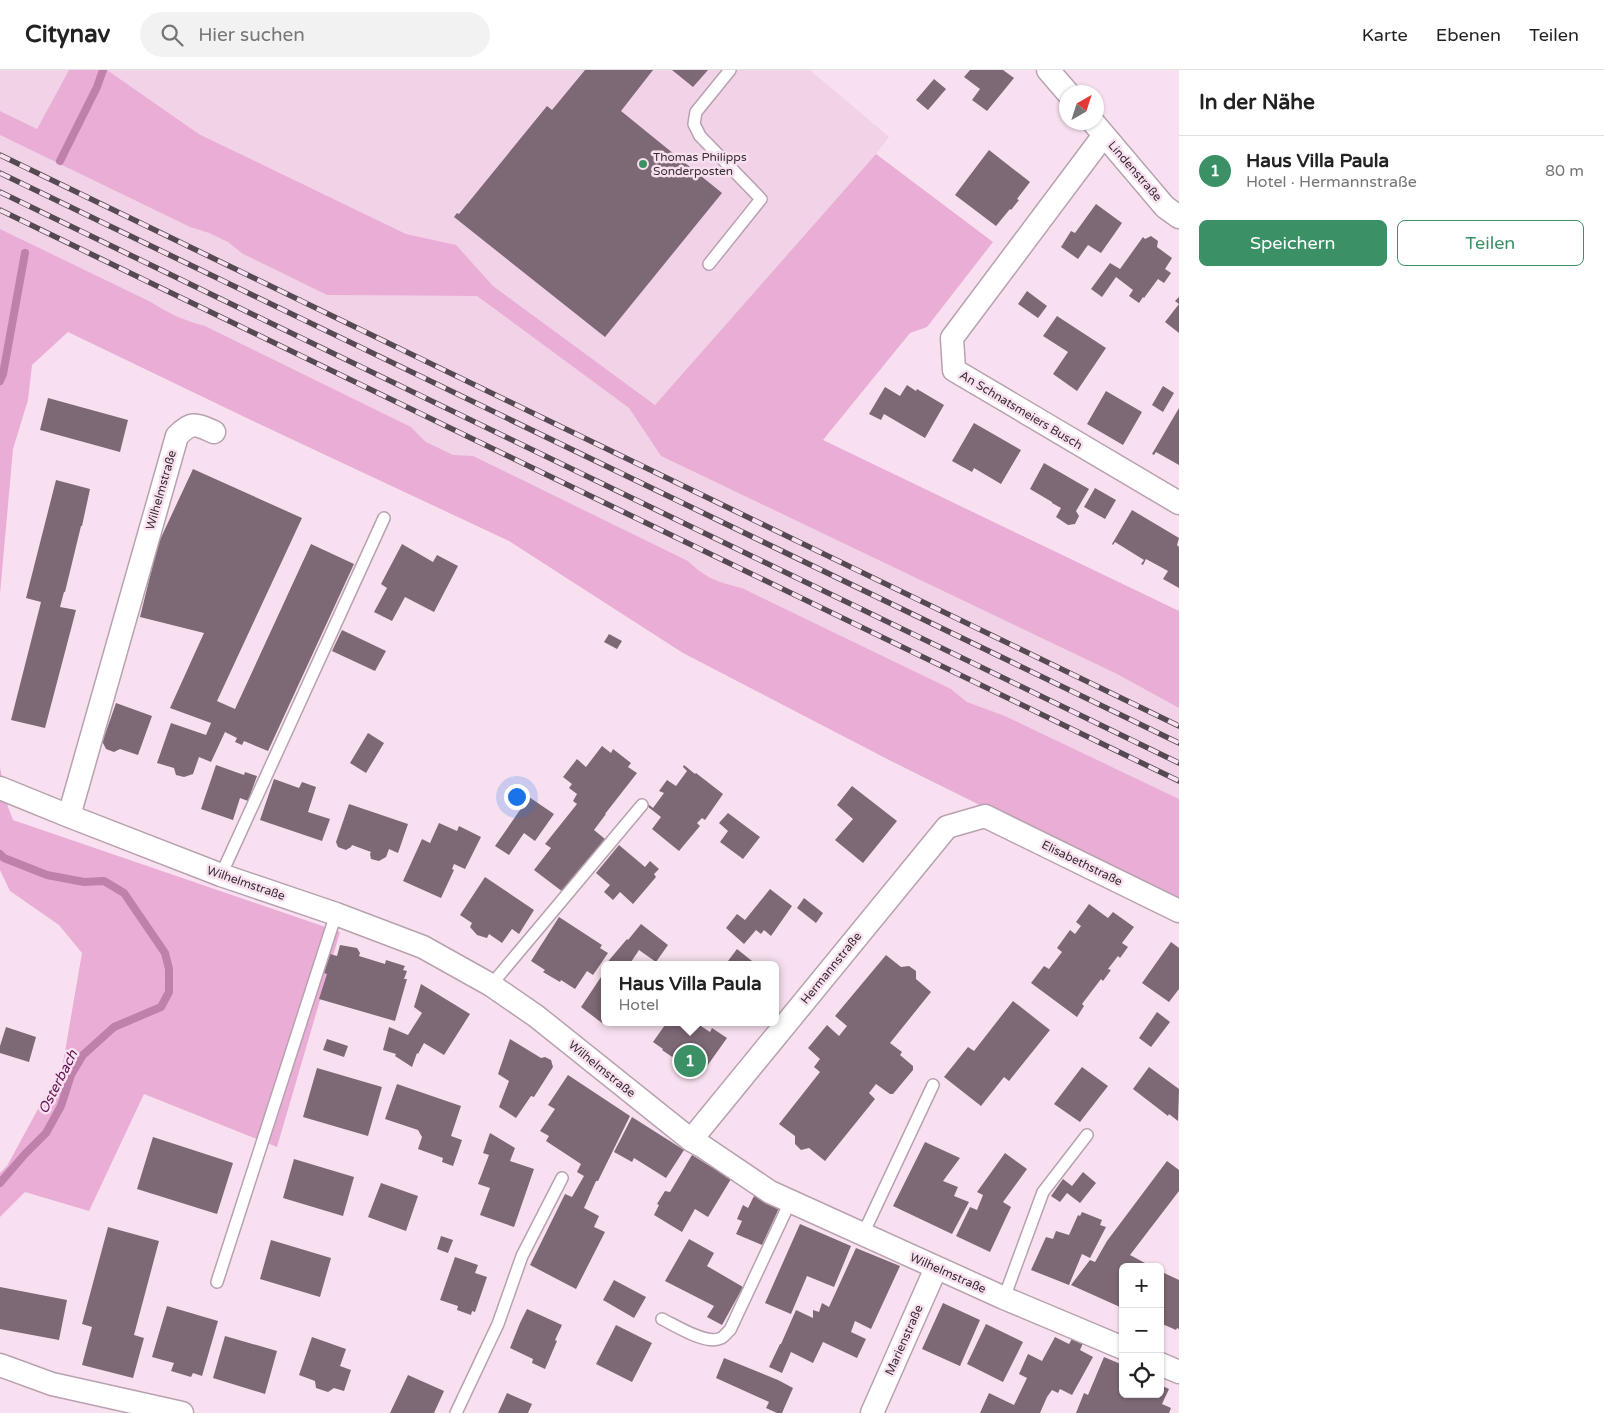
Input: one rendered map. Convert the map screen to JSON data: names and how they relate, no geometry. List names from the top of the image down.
{
  "streets": {
    "street": [
      "Lindenstraße",
      "An Schnatsmeiers Busch",
      "Wilhelmstraße",
      "Elisabethstraße",
      "Hermannstraße",
      "Marienstraße"
    ]
  },
  "crossings": [
    ["Wilhelmstraße", "Hermannstraße"],
    ["Wilhelmstraße", "Marienstraße"],
    ["Elisabethstraße", "Hermannstraße"]
  ],
  "water": ["Osterbach"],
  "places": ["Thomas Philipps Sonderposten"],
  "north": "top right",
  "page": {
    "header": "Citynav",
    "search": "Hier suchen",
    "nav": ["Karte", "Ebenen", "Teilen"],
    "heading": "In der Nähe",
    "list": [
      {
        "mark": "1",
        "name": "Haus Villa Paula",
        "note": "Hotel · Hermannstraße",
        "value": "80 m"
      }
    ],
    "buttons": ["Speichern", "Teilen"],
    "popup": ["Haus Villa Paula", "Hotel"],
    "pins": "1",
    "map_buttons": ["+", "−"]
  }
}
